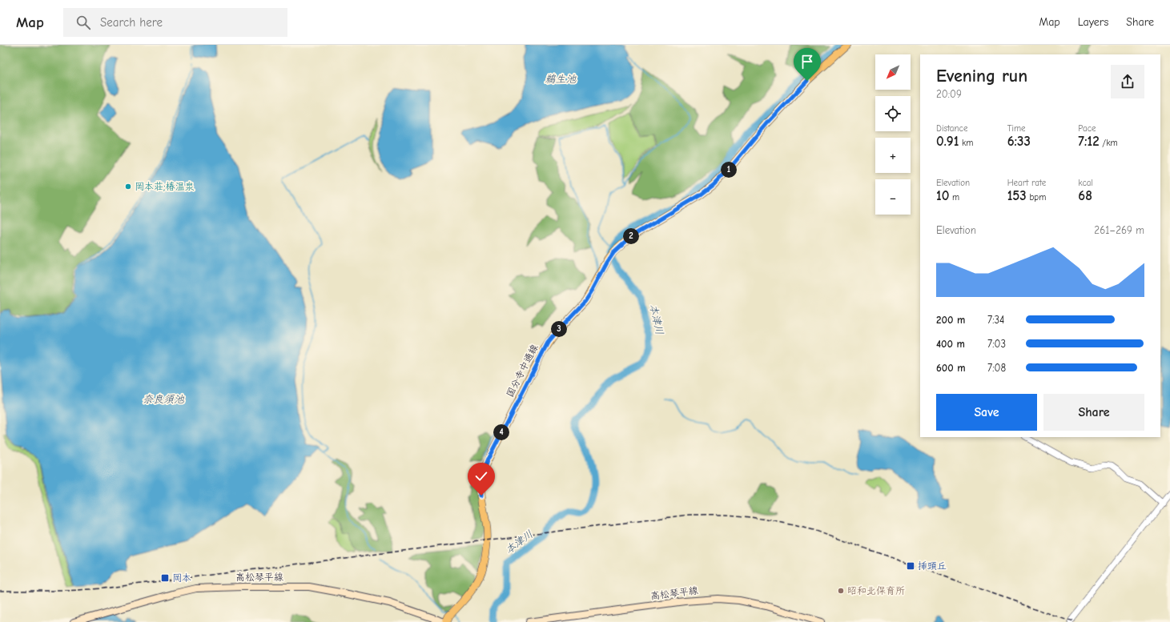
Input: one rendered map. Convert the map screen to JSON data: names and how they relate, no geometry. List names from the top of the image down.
{
  "streets": {
    "main road": ["国分寺中通線", "高松琴平線"]
  },
  "crossings": [
    ["国分寺中通線", "高松琴平線"]
  ],
  "water": ["鵜生池", "本津川", "奈良須池"],
  "places": {
    "other": ["岡本荘;椿温泉", "昭和北保育所"],
    "transit": ["挿頭丘", "岡本"]
  },
  "north": "bottom left",
  "page": {
    "header": "Map",
    "search": "Search here",
    "nav": ["Map", "Layers", "Share"],
    "map_buttons": ["+", "−"],
    "heading": ["Evening run", "20:09"],
    "stats": [
      ["Distance", "0.91 km"],
      ["Time", "6:33"],
      ["Pace", "7:12 /km"],
      ["Elevation", "10 m"],
      ["Heart rate", "153 bpm"],
      ["kcal", "68"]
    ],
    "pins": [
      "1",
      "2",
      "3",
      "4"
    ],
    "chart": ["Elevation", "261–269 m"],
    "list": [
      {
        "name": "200 m",
        "note": "7:34"
      },
      {
        "name": "400 m",
        "note": "7:03"
      },
      {
        "name": "600 m",
        "note": "7:08"
      }
    ],
    "buttons": ["Save", "Share"]
  }
}
